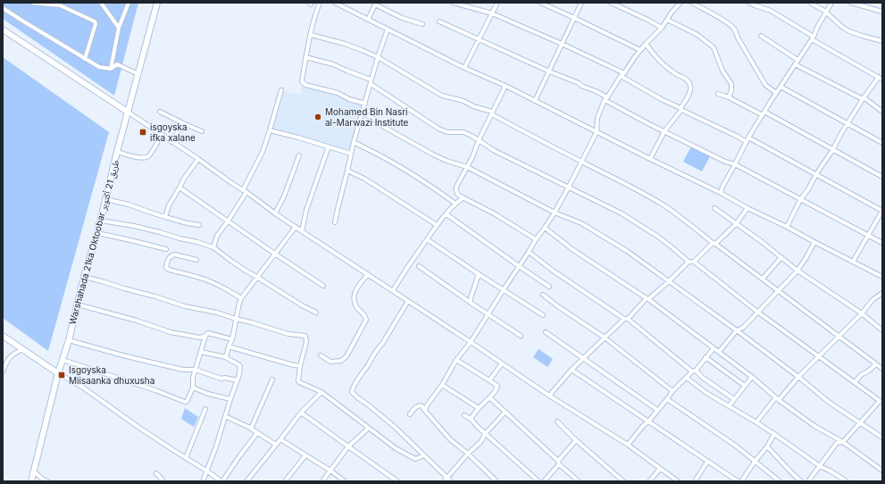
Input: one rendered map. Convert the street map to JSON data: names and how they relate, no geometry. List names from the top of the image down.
{
  "streets": {
    "main road": ["Warshahada 21ka Oktoobar طريق 21 أكتوبر"]
  },
  "places": {
    "other": ["Mohamed Bin Nasri al-Marwazi Institute"],
    "transit": ["isgoyska ifka xalane", "Isgoyska Miisaanka dhuxusha"]
  }
}
